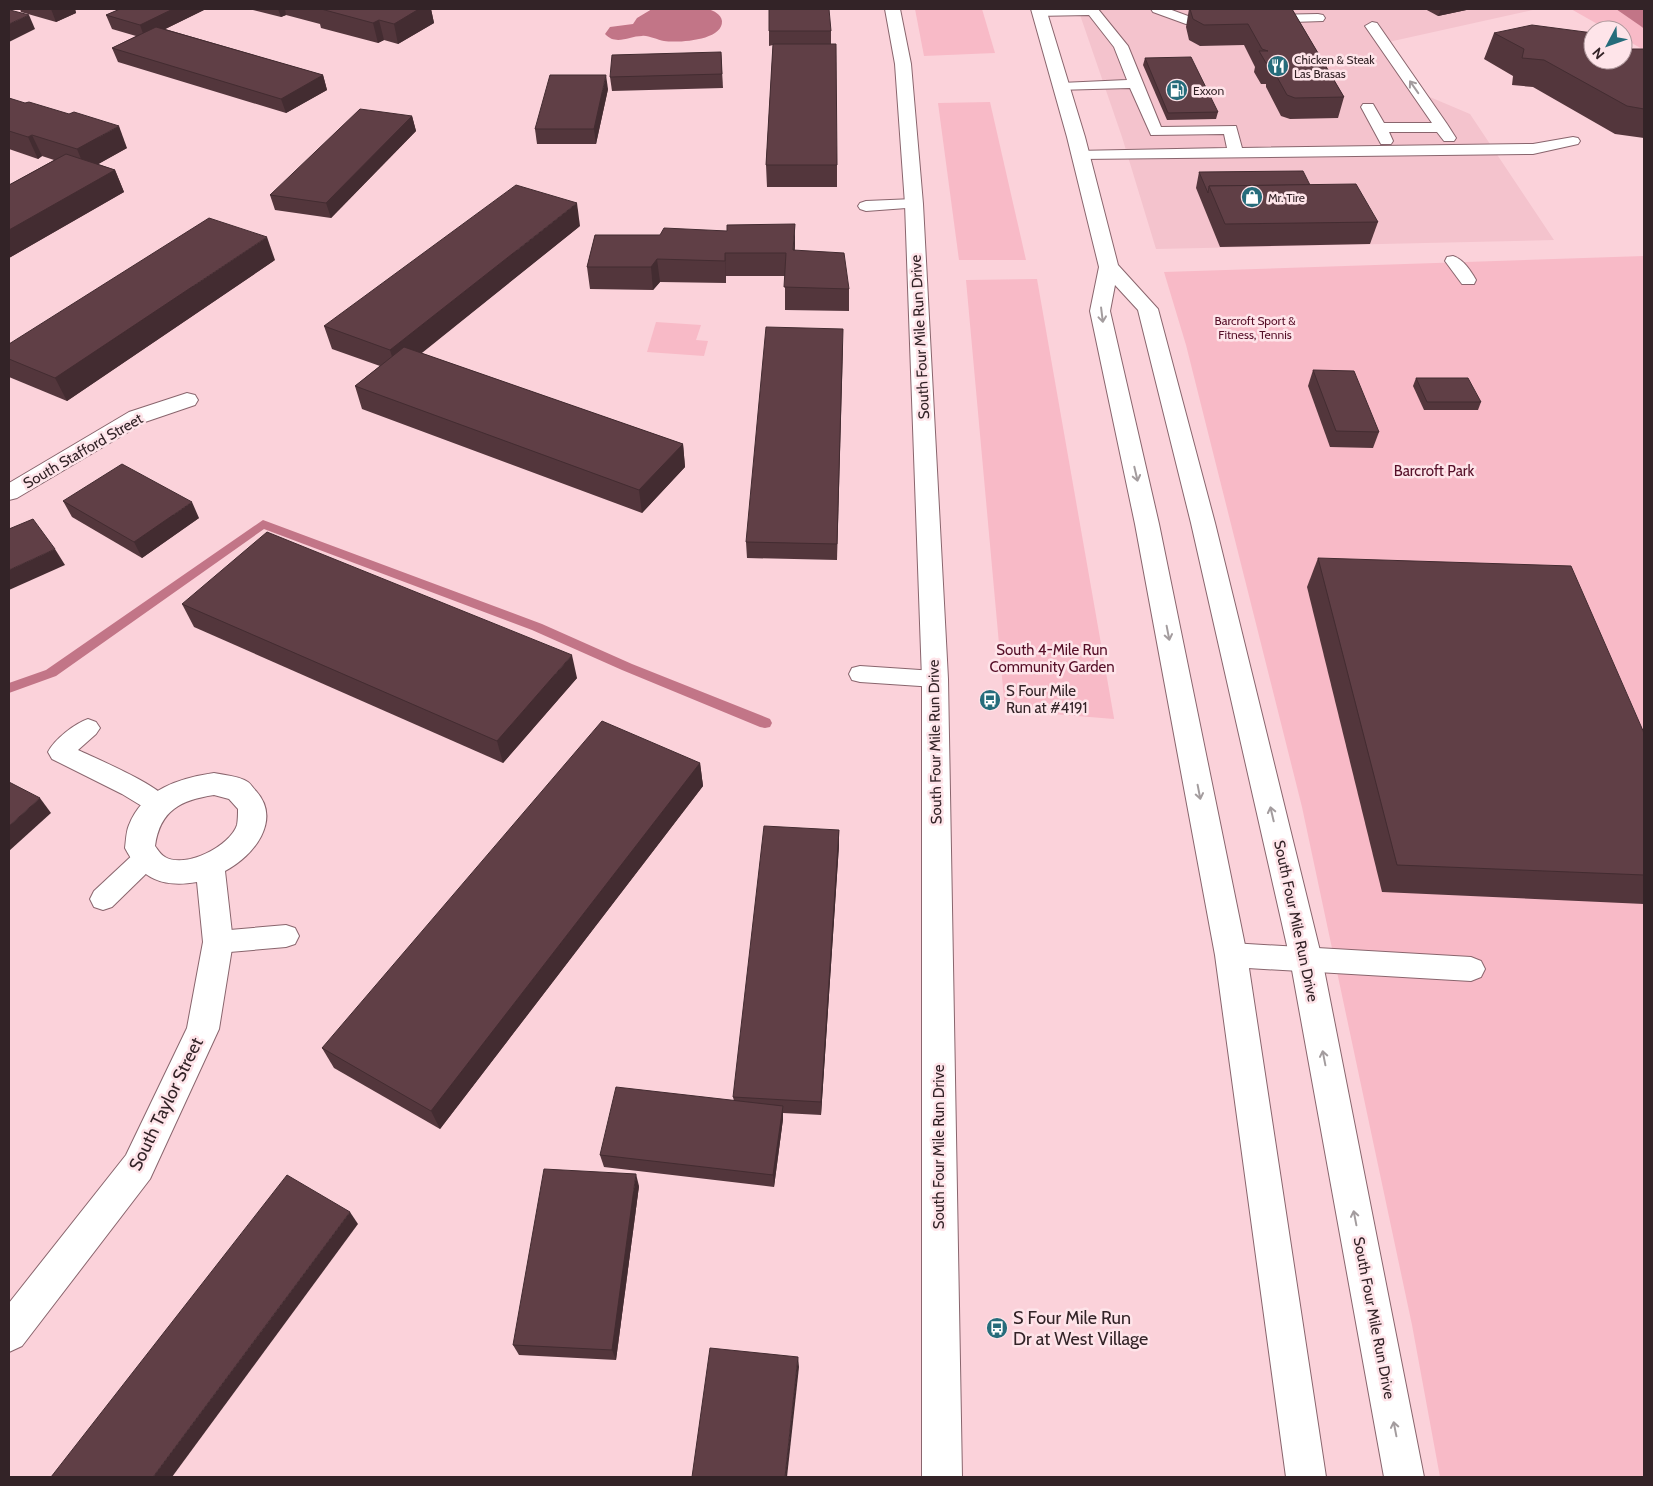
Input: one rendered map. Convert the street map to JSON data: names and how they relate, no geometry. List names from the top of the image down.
{
  "streets": {
    "main road": ["South Four Mile Run Drive", "South Stafford Street", "South Taylor Street"]
  },
  "parks": ["Barcroft Sport & Fitness, Tennis", "Barcroft Park", "South 4-Mile Run Community Garden"],
  "places": {
    "restaurant": ["Chicken & Steak Las Brasas"],
    "fuel station": ["Exxon"],
    "shop": ["Mr. Tire"],
    "bus stop": ["S Four Mile Run at #4191", "S Four Mile Run Dr at West Village"]
  },
  "north": "bottom left"
}
